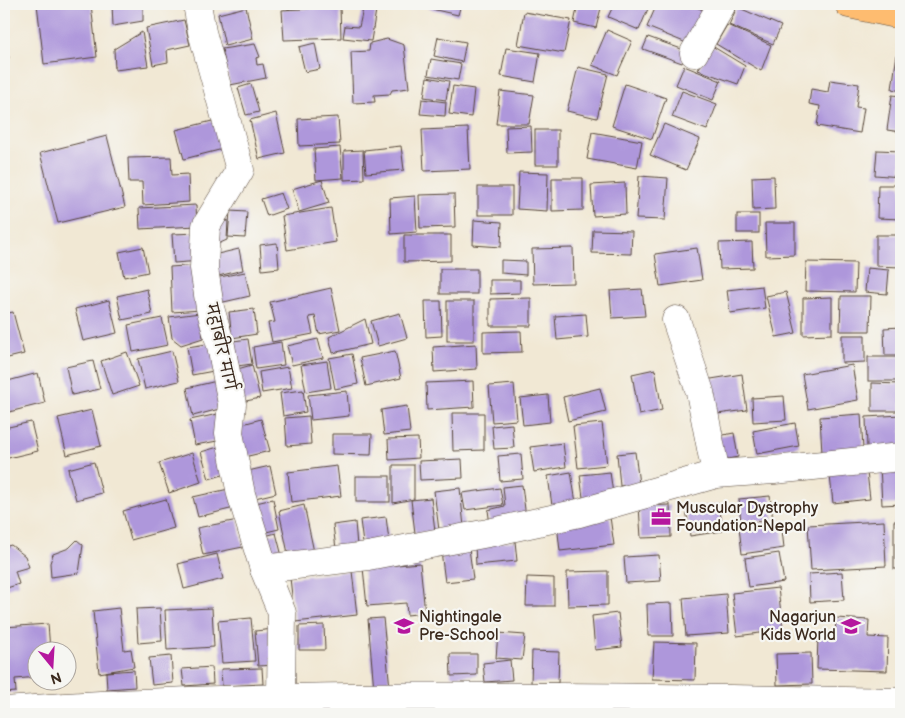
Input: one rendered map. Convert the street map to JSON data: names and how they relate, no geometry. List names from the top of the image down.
{
  "streets": {
    "street": ["महाबीर मार्ग"]
  },
  "places": {
    "office": ["Muscular Dystrophy Foundation-Nepal"],
    "school or university": ["Nightingale Pre-School", "Nagarjun Kids World"]
  },
  "north": "bottom"
}
